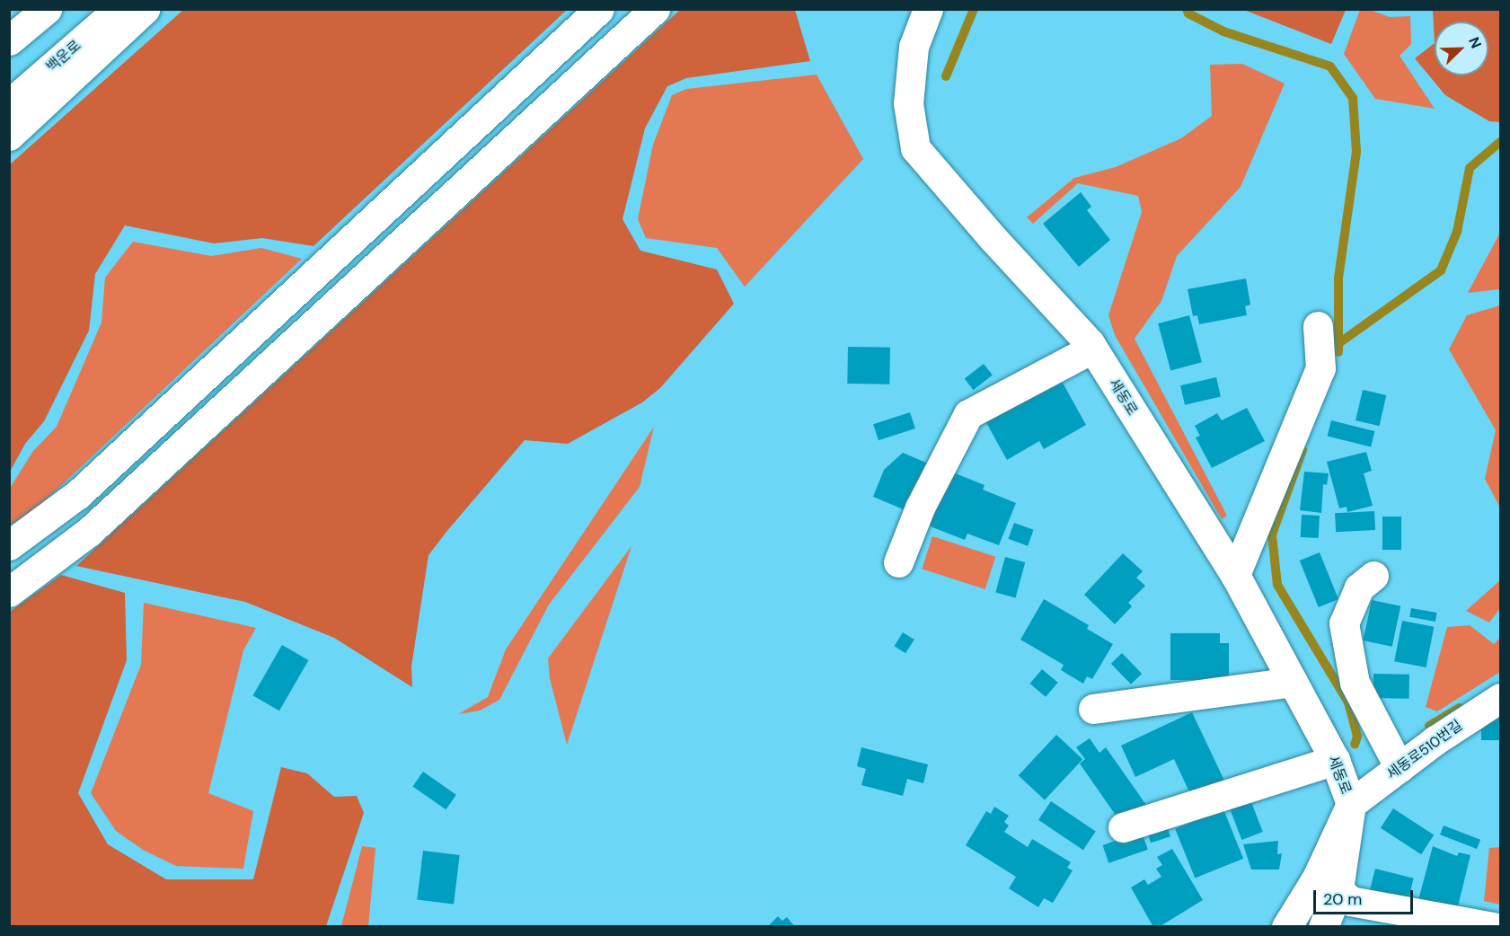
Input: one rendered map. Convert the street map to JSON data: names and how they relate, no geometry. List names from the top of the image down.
{
  "streets": {
    "main road": ["백운로", "세동로", "세동로510번길"]
  },
  "crossings": [
    ["세동로", "세동로510번길"]
  ],
  "scale_bar": "20 m",
  "north": "top right"
}
